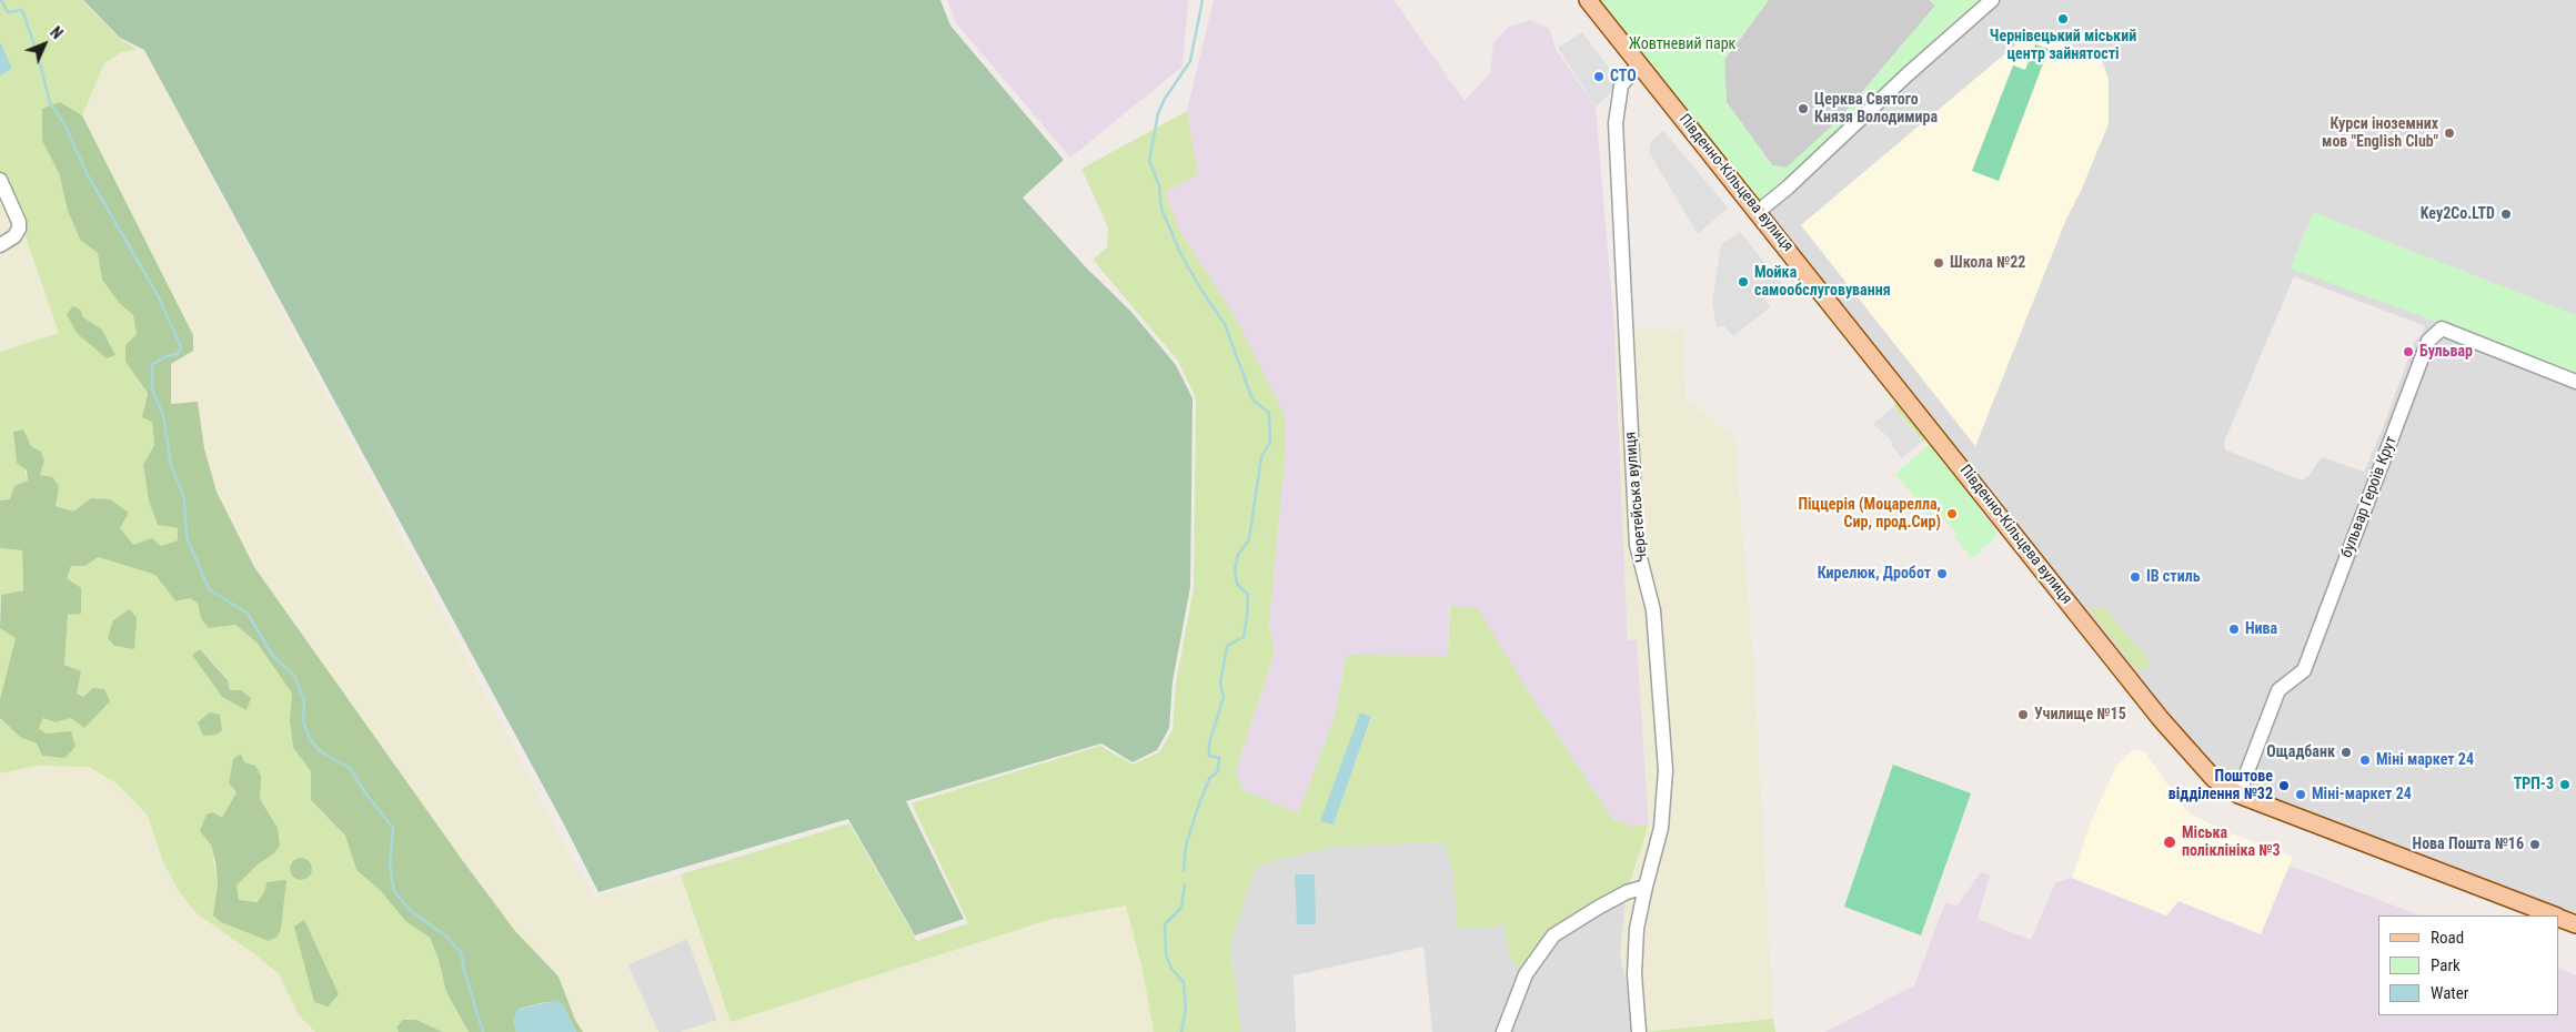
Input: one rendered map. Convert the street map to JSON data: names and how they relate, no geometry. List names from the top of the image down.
{
  "streets": {
    "main road": ["Південно-Кільцева вулиця"],
    "street": ["Черетейська вулиця", "бульвар Героїв Крут"]
  },
  "crossings": [
    ["Південно-Кільцева вулиця", "Черетейська вулиця"],
    ["Південно-Кільцева вулиця", "бульвар Героїв Крут"]
  ],
  "parks": ["Жовтневий парк"],
  "places": [
    "Чернівецький міський центр зайнятості",
    "СТО",
    "Церква Святого Князя Володимира",
    "Курси іноземних мов \"English Club\"",
    "Key2Co.LTD",
    "Школа №22",
    "Мойка самообслуговування",
    "Бульвар",
    "Піццерія (Моцарелла, Сир, прод.Сир)",
    "Кирелюк, Дробот",
    "ІВ стиль",
    "Нива",
    "Училище №15",
    "Ощадбанк",
    "Міні маркет 24",
    "ТРП-3",
    "Поштове відділення №32",
    "Міні-маркет 24",
    "Міська поліклініка №3",
    "Нова Пошта №16"
  ],
  "legend": ["Road", "Park", "Water"],
  "north": "top right"
}
